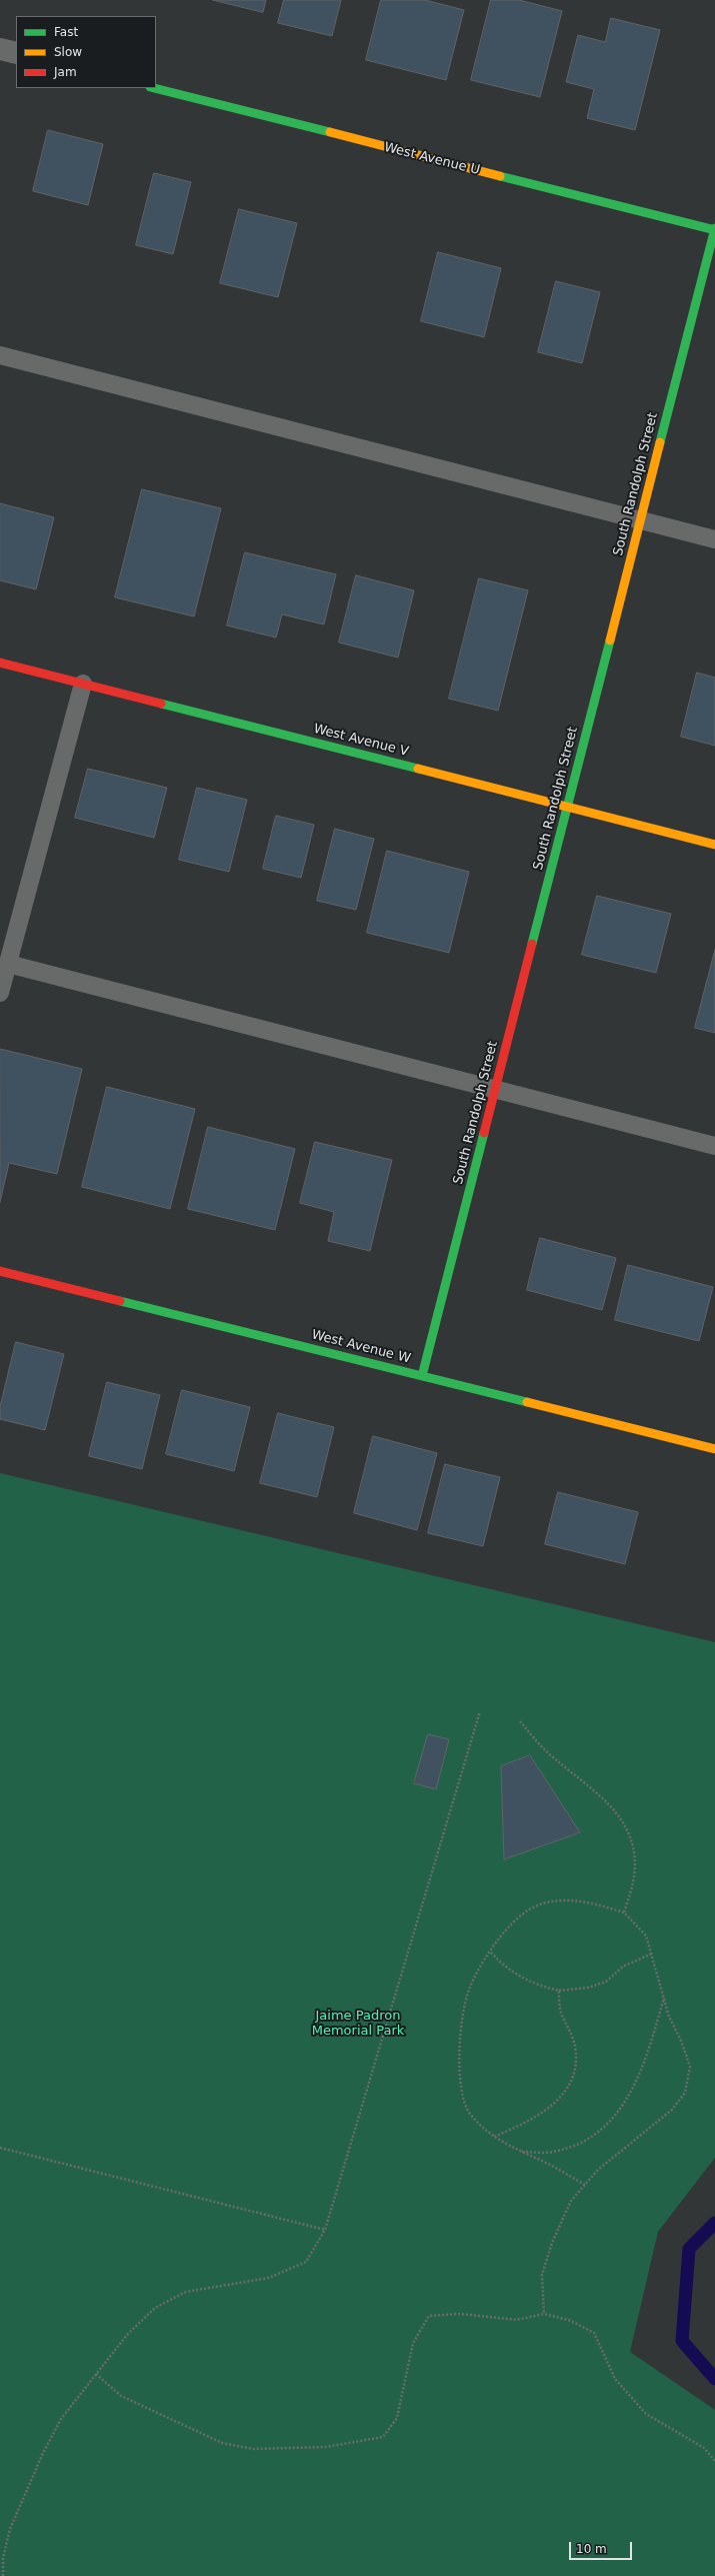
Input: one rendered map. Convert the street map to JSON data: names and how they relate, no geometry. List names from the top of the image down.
{
  "streets": {
    "street": [
      "West Avenue U",
      "South Randolph Street",
      "West Avenue V",
      "West Avenue W"
    ]
  },
  "crossings": [
    ["West Avenue U", "South Randolph Street"],
    ["South Randolph Street", "West Avenue V"],
    ["South Randolph Street", "West Avenue W"]
  ],
  "parks": ["Jaime Padron Memorial Park"],
  "legend": ["Fast", "Slow", "Jam"],
  "scale_bar": "10 m"
}
